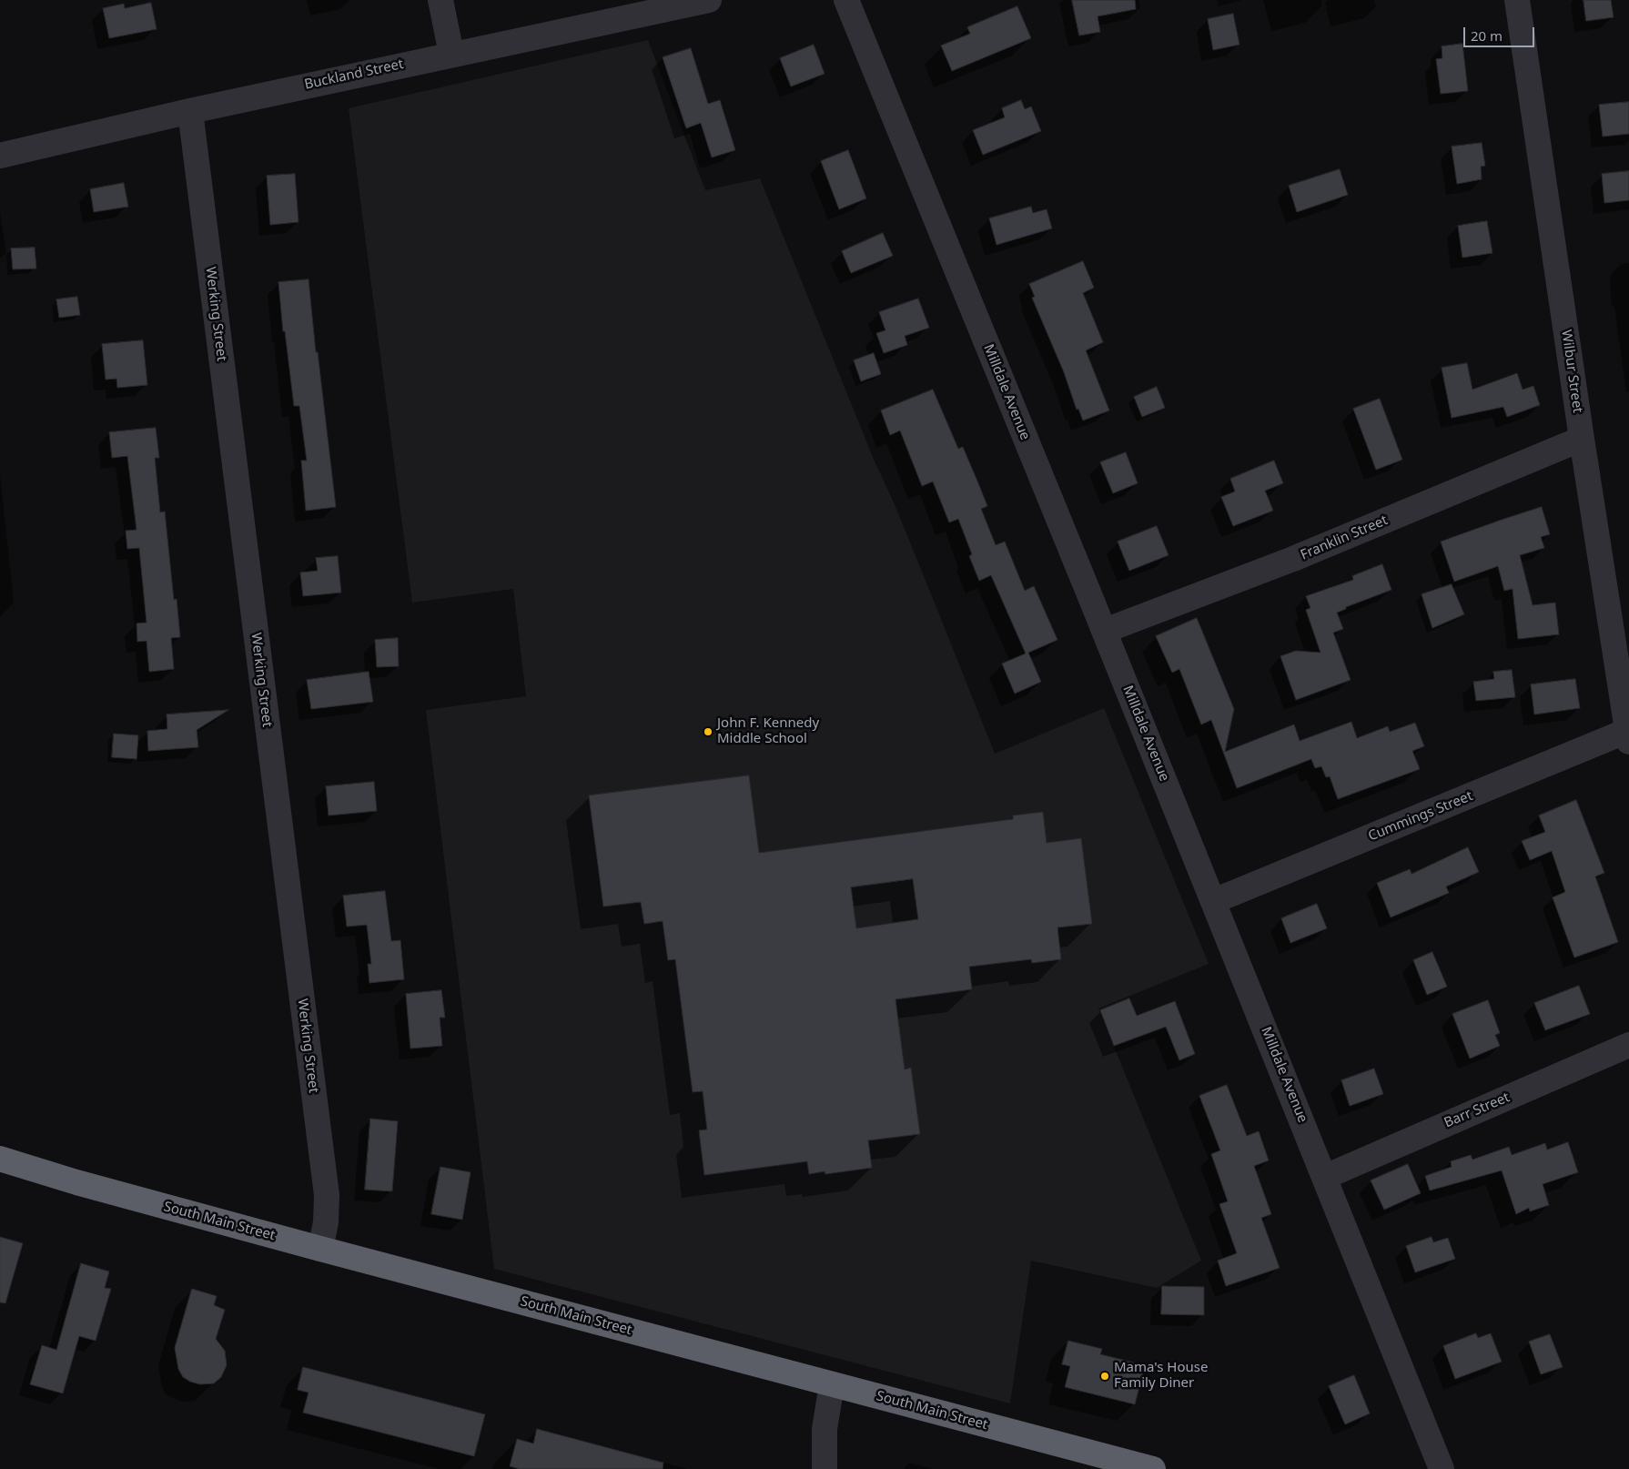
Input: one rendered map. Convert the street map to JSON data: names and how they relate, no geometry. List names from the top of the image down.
{
  "streets": {
    "highway": ["South Main Street"],
    "street": [
      "Buckland Street",
      "Werking Street",
      "Wilbur Street",
      "Milldale Avenue",
      "Franklin Street",
      "Cummings Street",
      "Barr Street"
    ]
  },
  "crossings": [
    ["Buckland Street", "Werking Street"],
    ["Werking Street", "South Main Street"],
    ["Wilbur Street", "Franklin Street"],
    ["Wilbur Street", "Cummings Street"],
    ["Milldale Avenue", "Franklin Street"],
    ["Milldale Avenue", "Cummings Street"],
    ["Milldale Avenue", "Barr Street"]
  ],
  "places": ["John F. Kennedy Middle School", "Mama's House Family Diner"],
  "scale_bar": "20 m"
}
